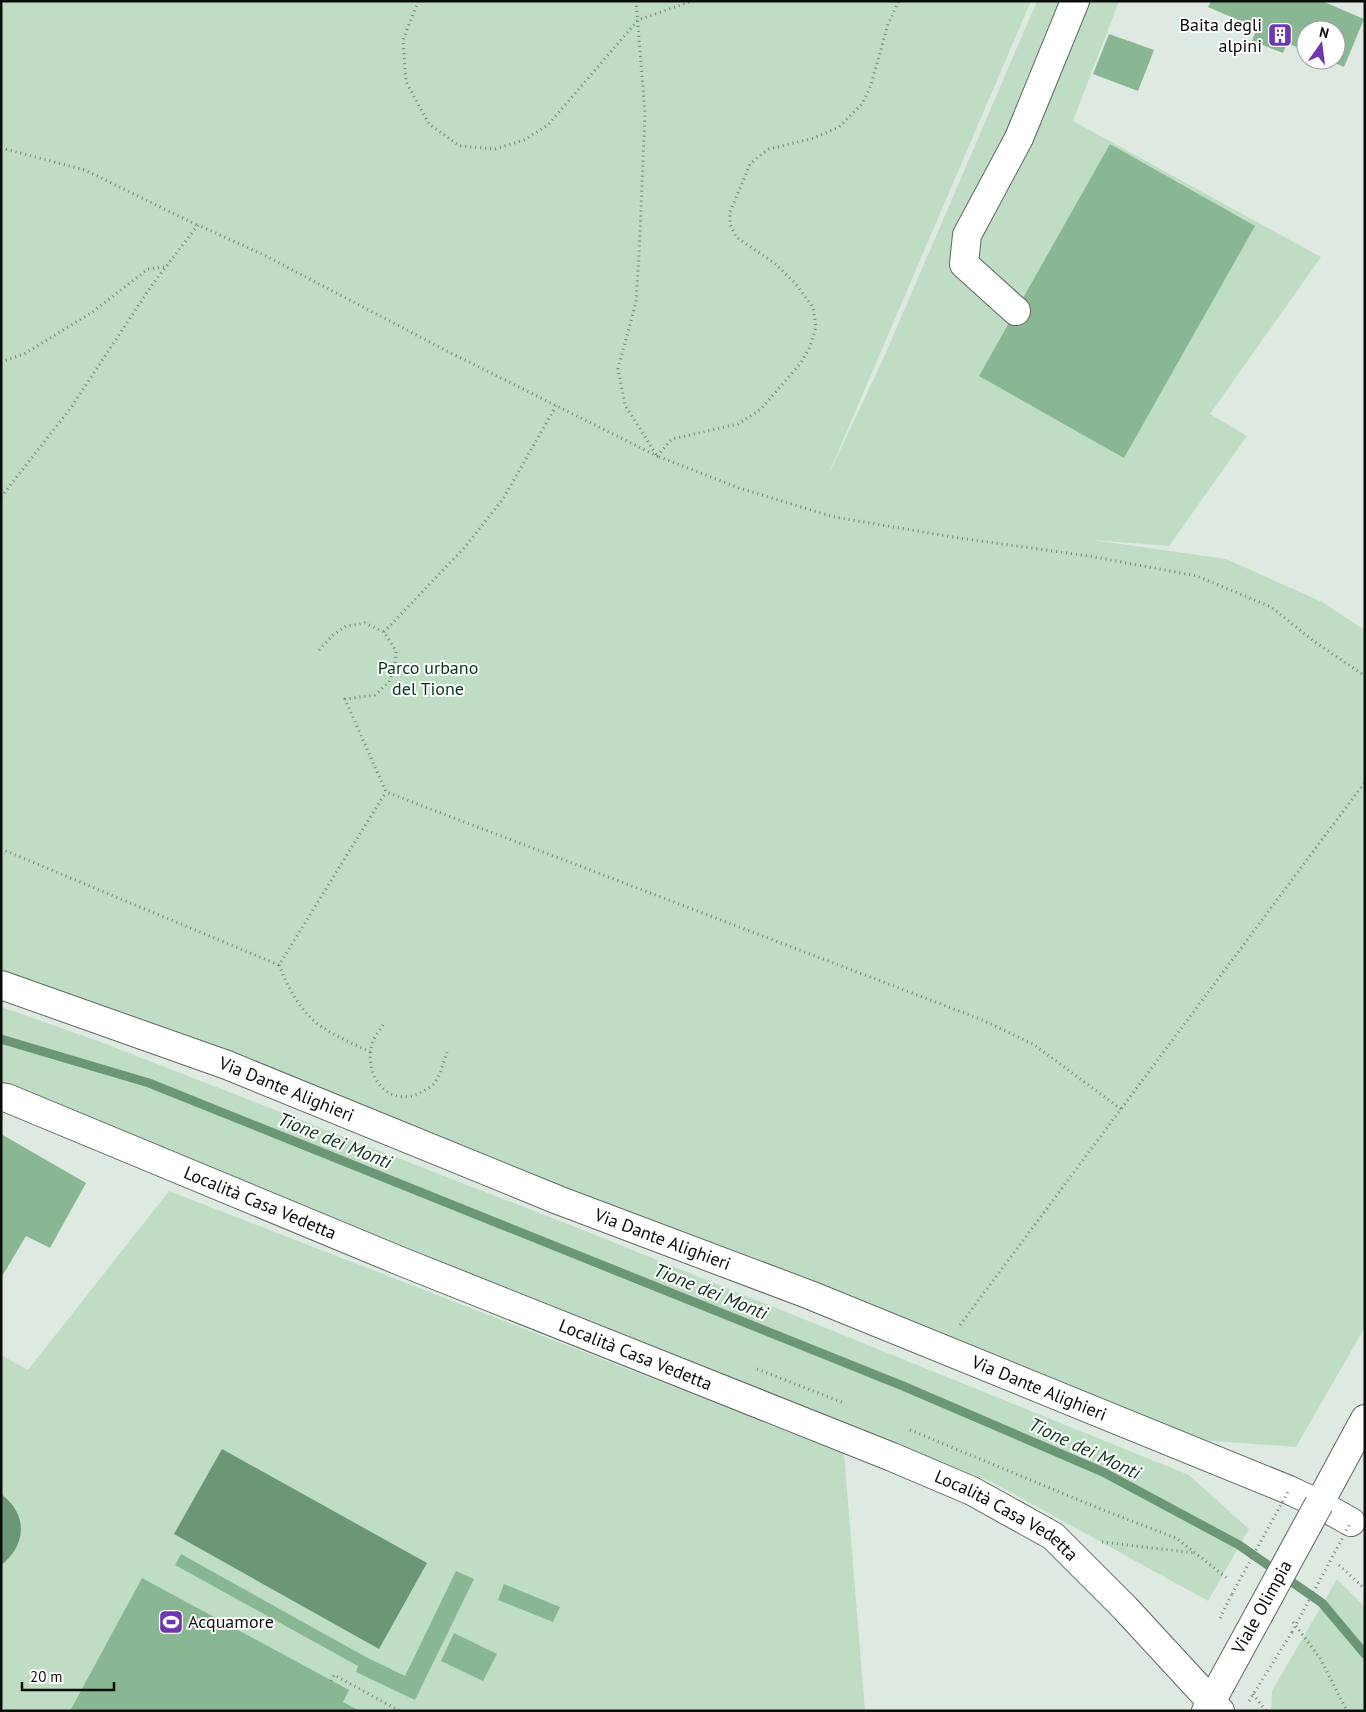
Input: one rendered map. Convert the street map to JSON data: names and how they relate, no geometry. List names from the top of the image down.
{
  "streets": {
    "street": ["Via Dante Alighieri", "Località Casa Vedetta", "Viale Olimpia"]
  },
  "crossings": [
    ["Via Dante Alighieri", "Viale Olimpia"],
    ["Località Casa Vedetta", "Viale Olimpia"]
  ],
  "water": ["Tione dei Monti"],
  "parks": ["Parco urbano del Tione"],
  "places": {
    "building": ["Baita degli alpini"],
    "sports": ["Acquamore"]
  },
  "scale_bar": "20 m",
  "north": "top"
}
